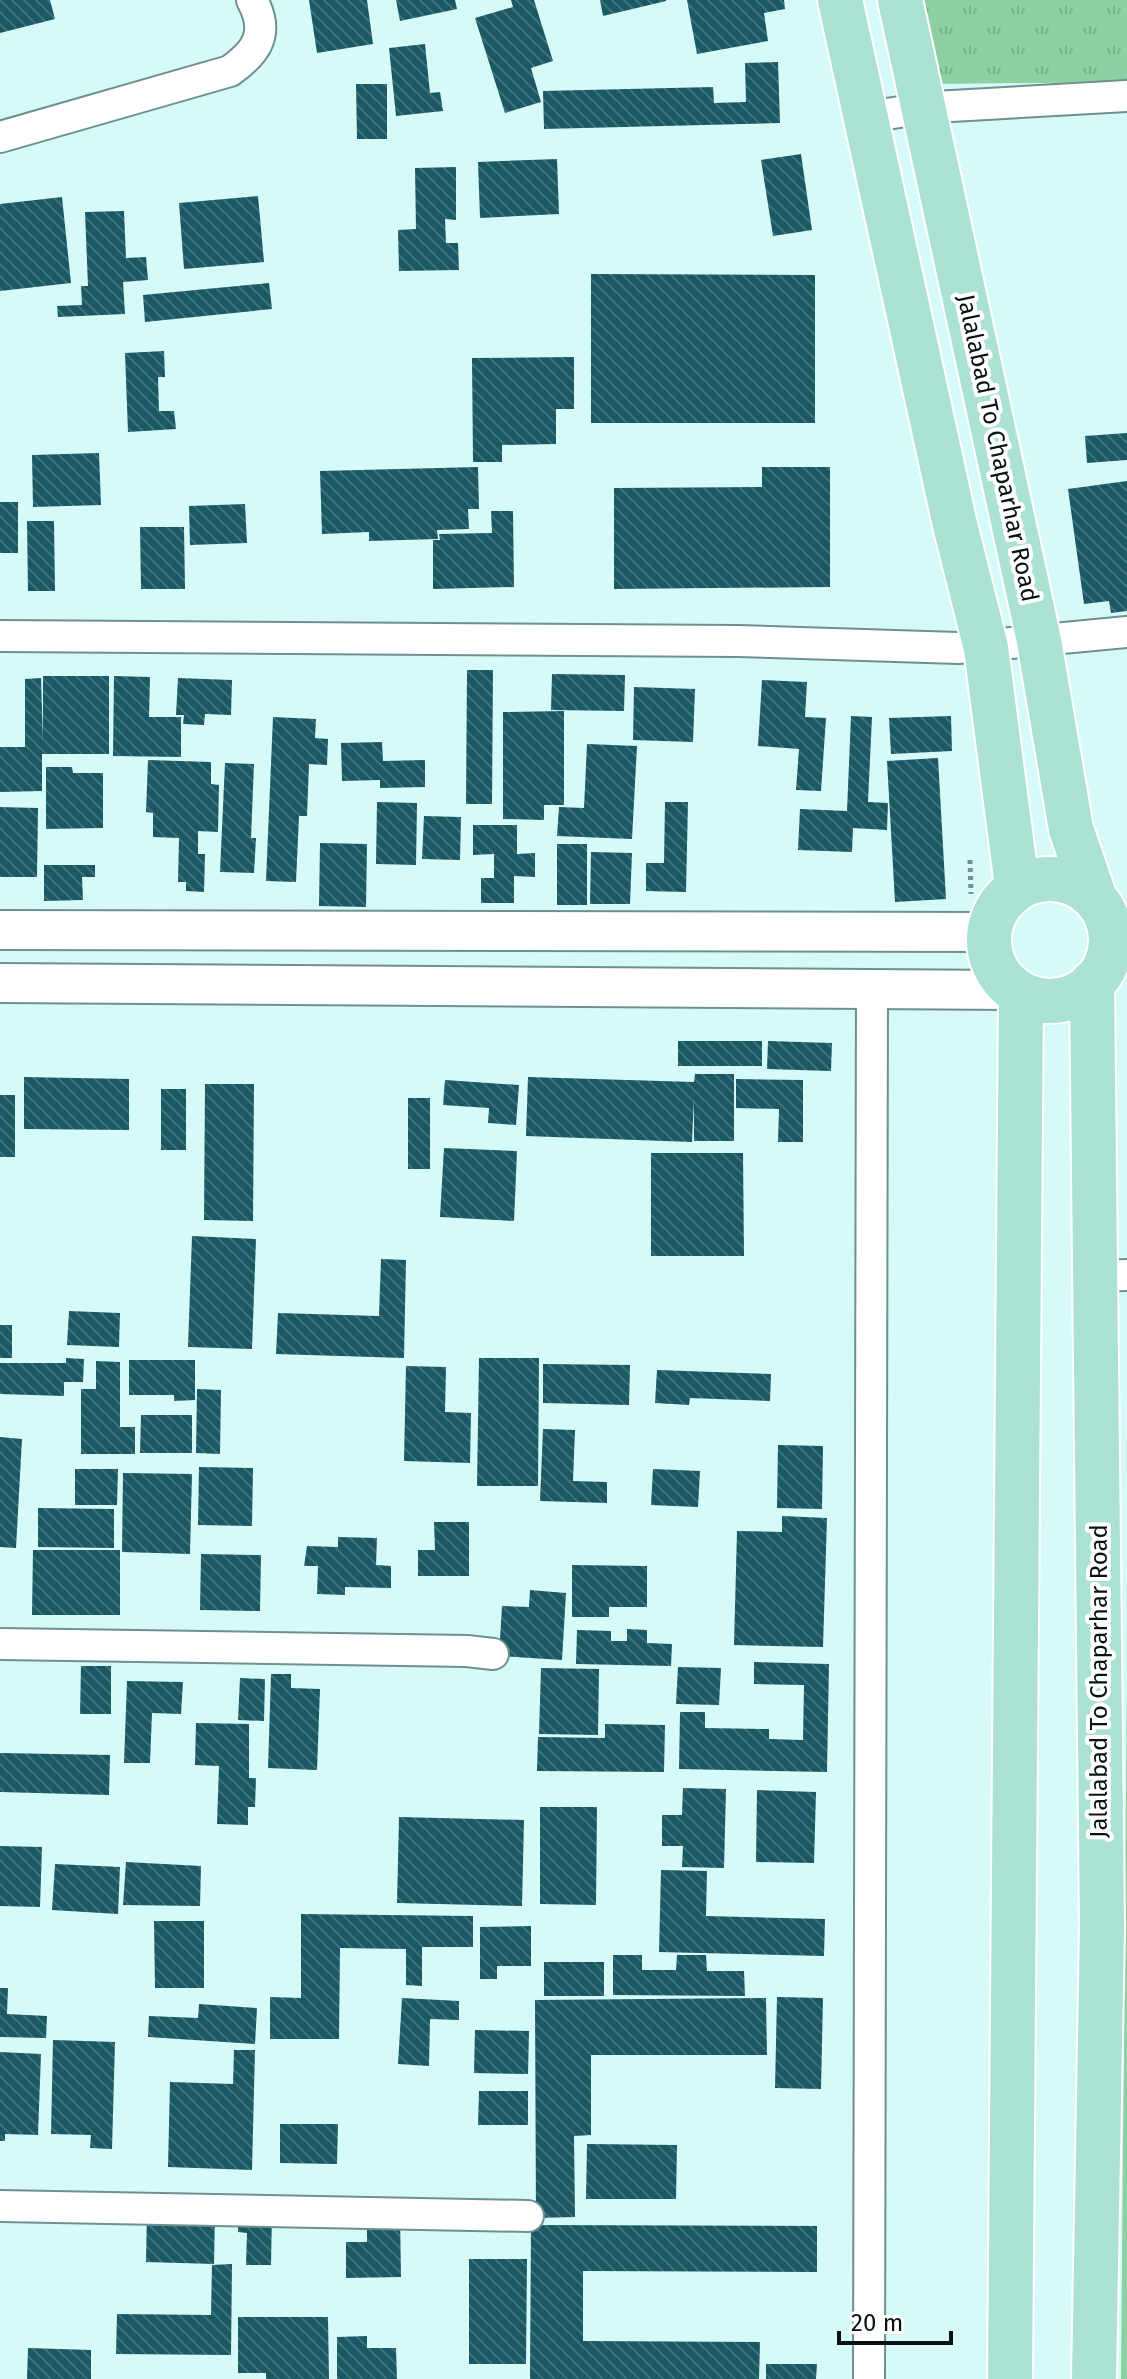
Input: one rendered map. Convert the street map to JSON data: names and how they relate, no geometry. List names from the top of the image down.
{
  "streets": {
    "main road": ["Jalalabad To Chaparhar Road"]
  },
  "scale_bar": "20 m"
}
